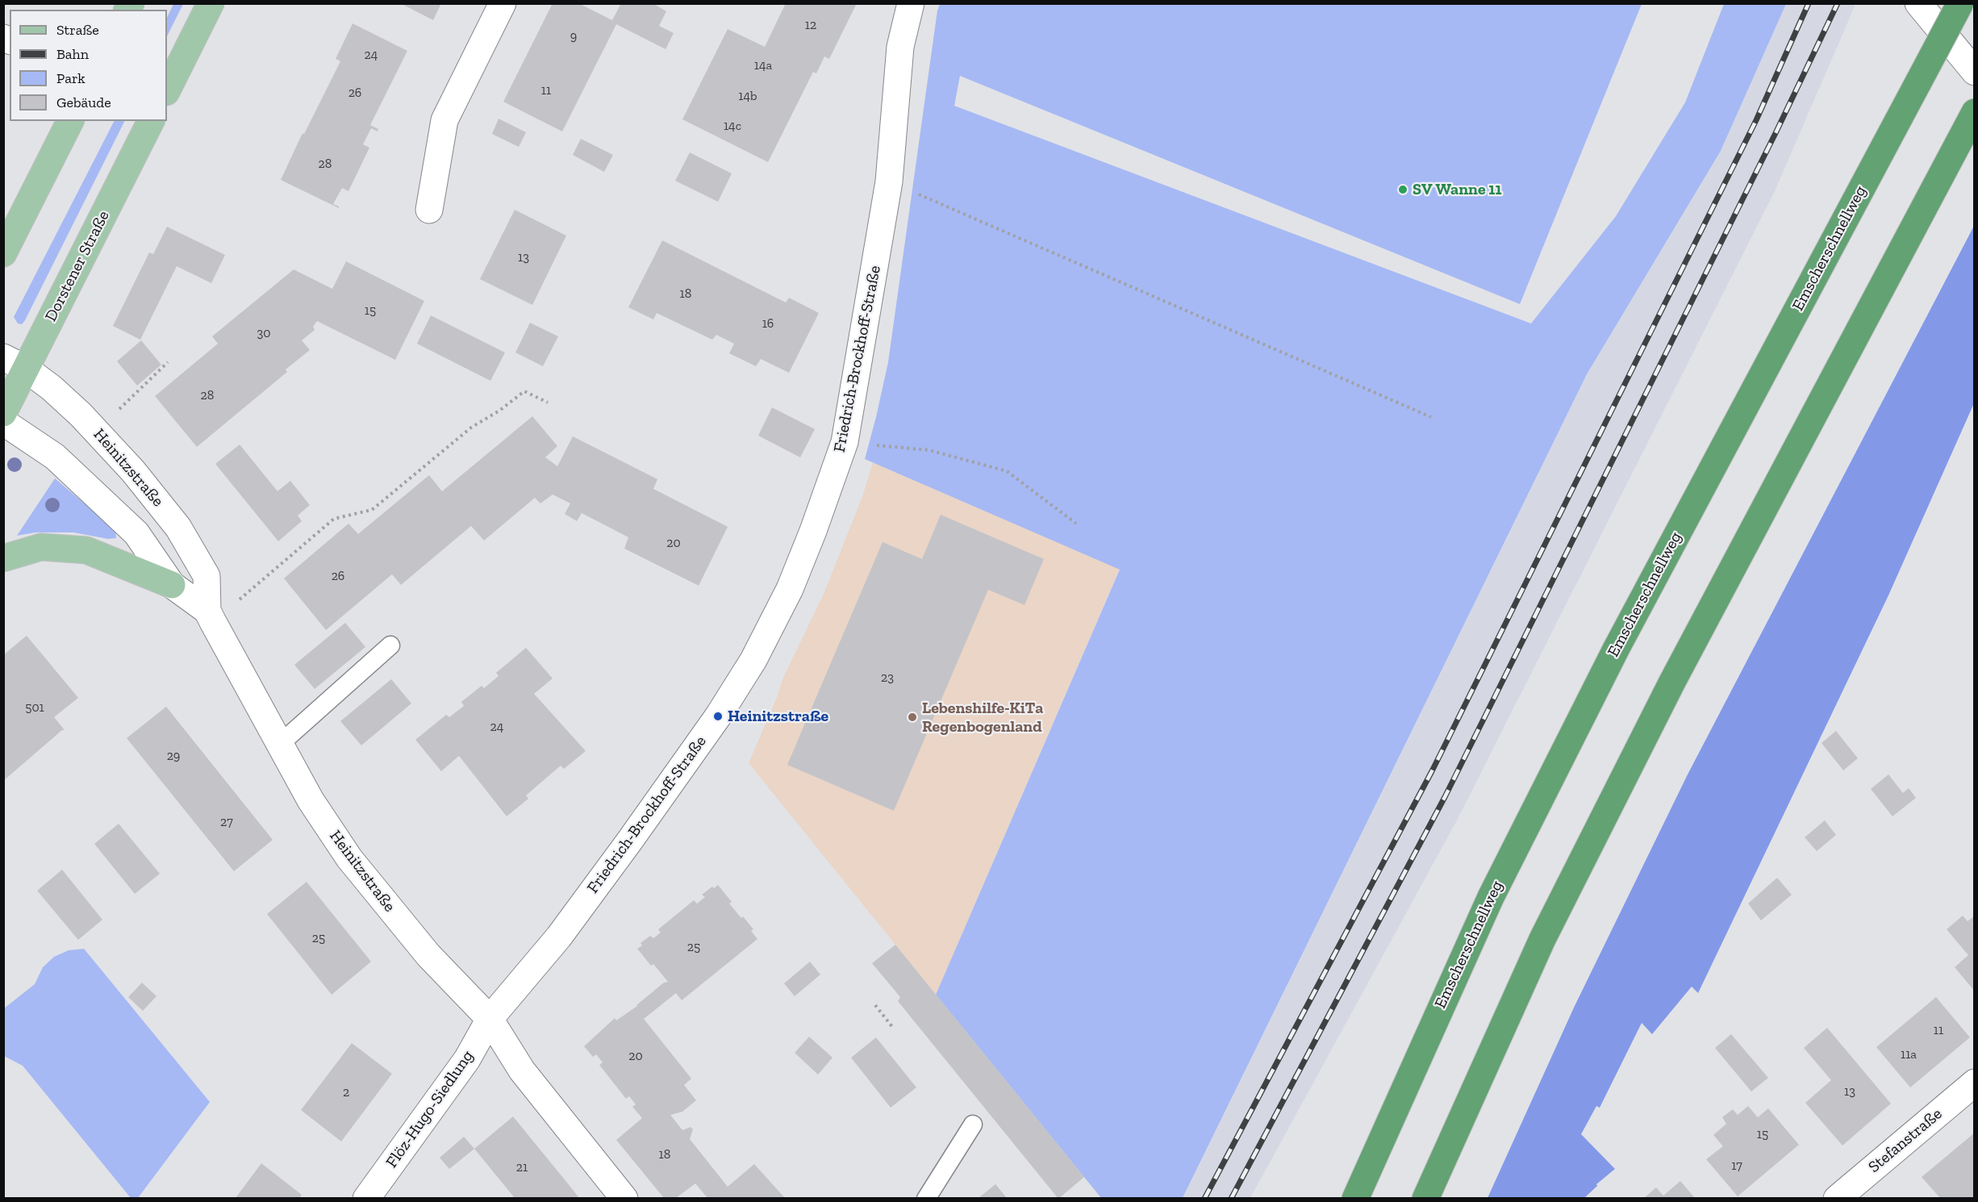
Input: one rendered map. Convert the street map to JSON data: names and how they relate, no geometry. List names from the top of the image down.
{
  "streets": {
    "highway": ["Emscherschnellweg"],
    "main road": ["Dorstener Straße"],
    "street": [
      "Friedrich-Brockhoff-Straße",
      "Heinitzstraße",
      "Flöz-Hugo-Siedlung",
      "Stefanstraße"
    ]
  },
  "crossings": [
    ["Dorstener Straße", "Heinitzstraße"],
    ["Friedrich-Brockhoff-Straße", "Heinitzstraße"],
    ["Friedrich-Brockhoff-Straße", "Flöz-Hugo-Siedlung"],
    ["Heinitzstraße", "Flöz-Hugo-Siedlung"]
  ],
  "places": ["SV Wanne 11", "Heinitzstraße", "Lebenshilfe-KiTa Regenbogenland"],
  "house_numbers": [
    "12",
    "9",
    "24",
    "14a",
    "11",
    "26",
    "14b",
    "14c",
    "28",
    "13",
    "18",
    "15",
    "16",
    "30",
    "28",
    "20",
    "26",
    "23",
    "501",
    "24",
    "29",
    "27",
    "25",
    "25",
    "11",
    "11a",
    "20",
    "13",
    "2",
    "15",
    "18",
    "17",
    "21"
  ],
  "legend": [
    "Straße",
    "Bahn",
    "Park",
    "Gebäude"
  ]
}
